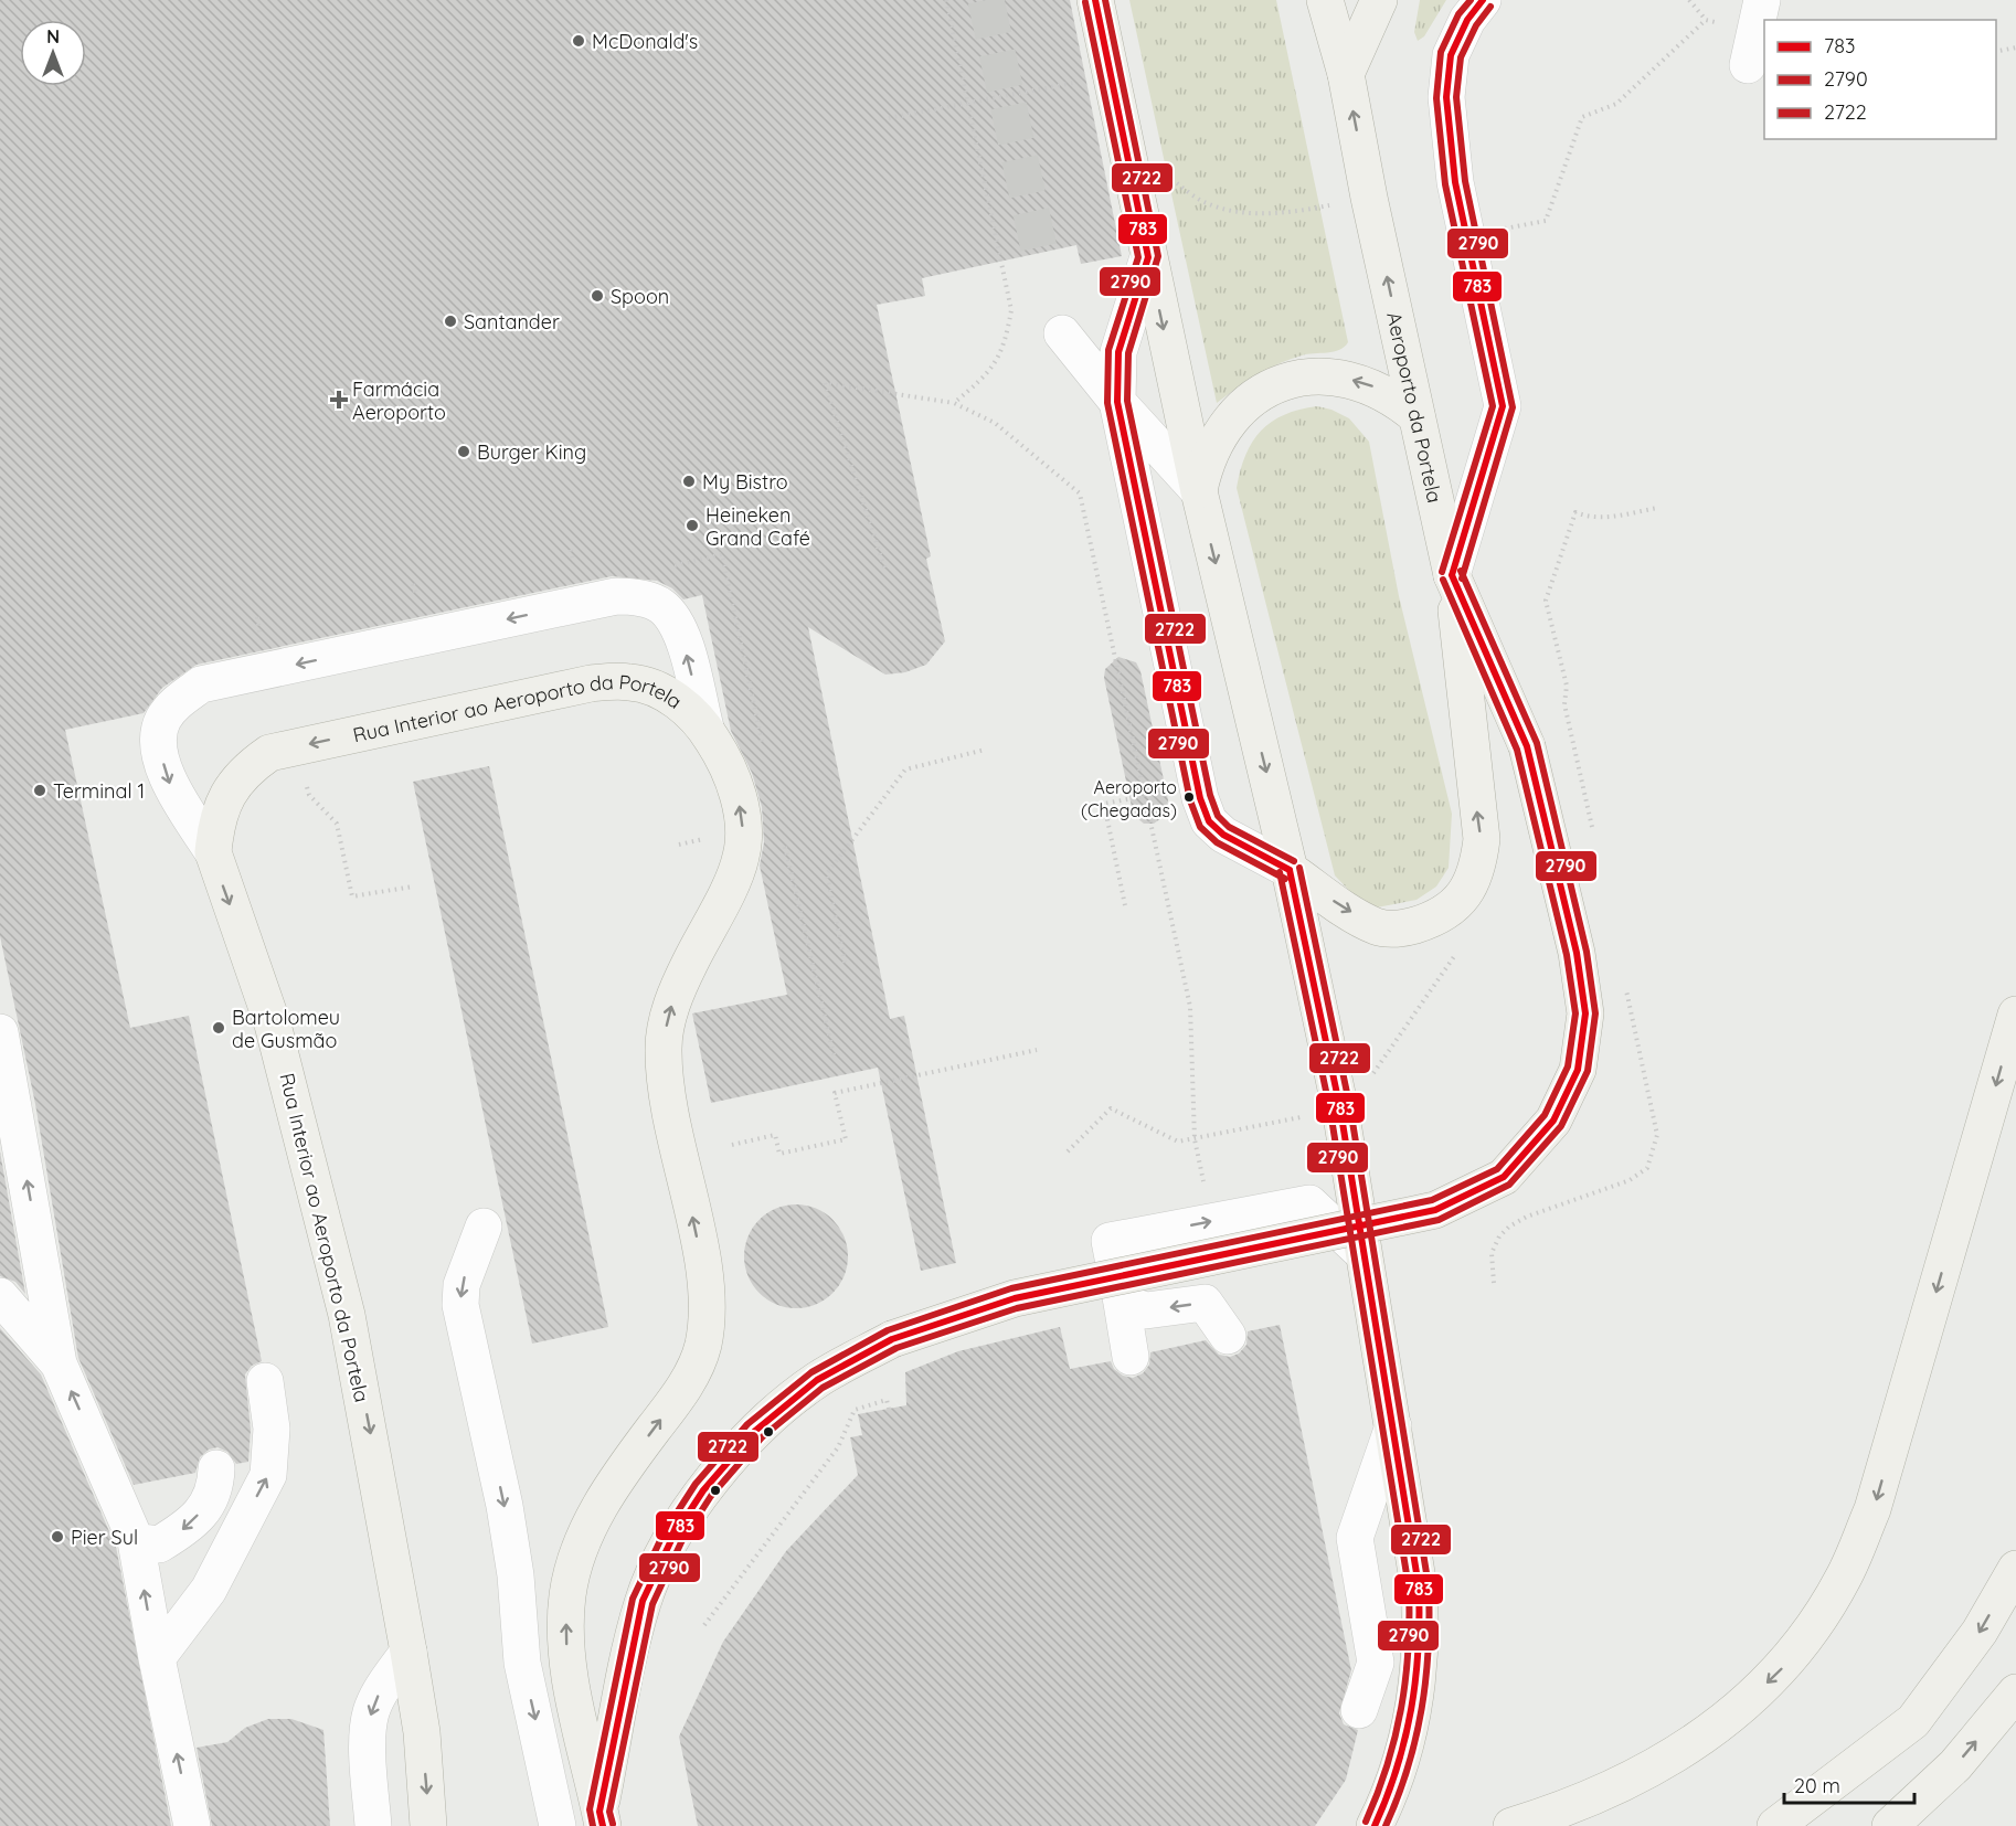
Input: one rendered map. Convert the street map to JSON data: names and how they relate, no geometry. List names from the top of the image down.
{
  "streets": {
    "main road": ["Aeroporto da Portela", "Rua Interior ao Aeroporto da Portela"]
  },
  "crossings": [
    ["Aeroporto da Portela", "Rua Interior ao Aeroporto da Portela"]
  ],
  "places": {
    "other": [
      "McDonald's",
      "Spoon",
      "Santander",
      "Burger King",
      "My Bistro",
      "Heineken Grand Café",
      "Terminal 1",
      "Aeroporto (Chegadas)",
      "Bartolomeu de Gusmão",
      "Pier Sul"
    ],
    "health": ["Farmácia Aeroporto"]
  },
  "lines": ["transit line 783", "transit line 2722", "transit line 2790"],
  "legend": ["783", "2790", "2722"],
  "scale_bar": "20 m",
  "north": "top"
}
